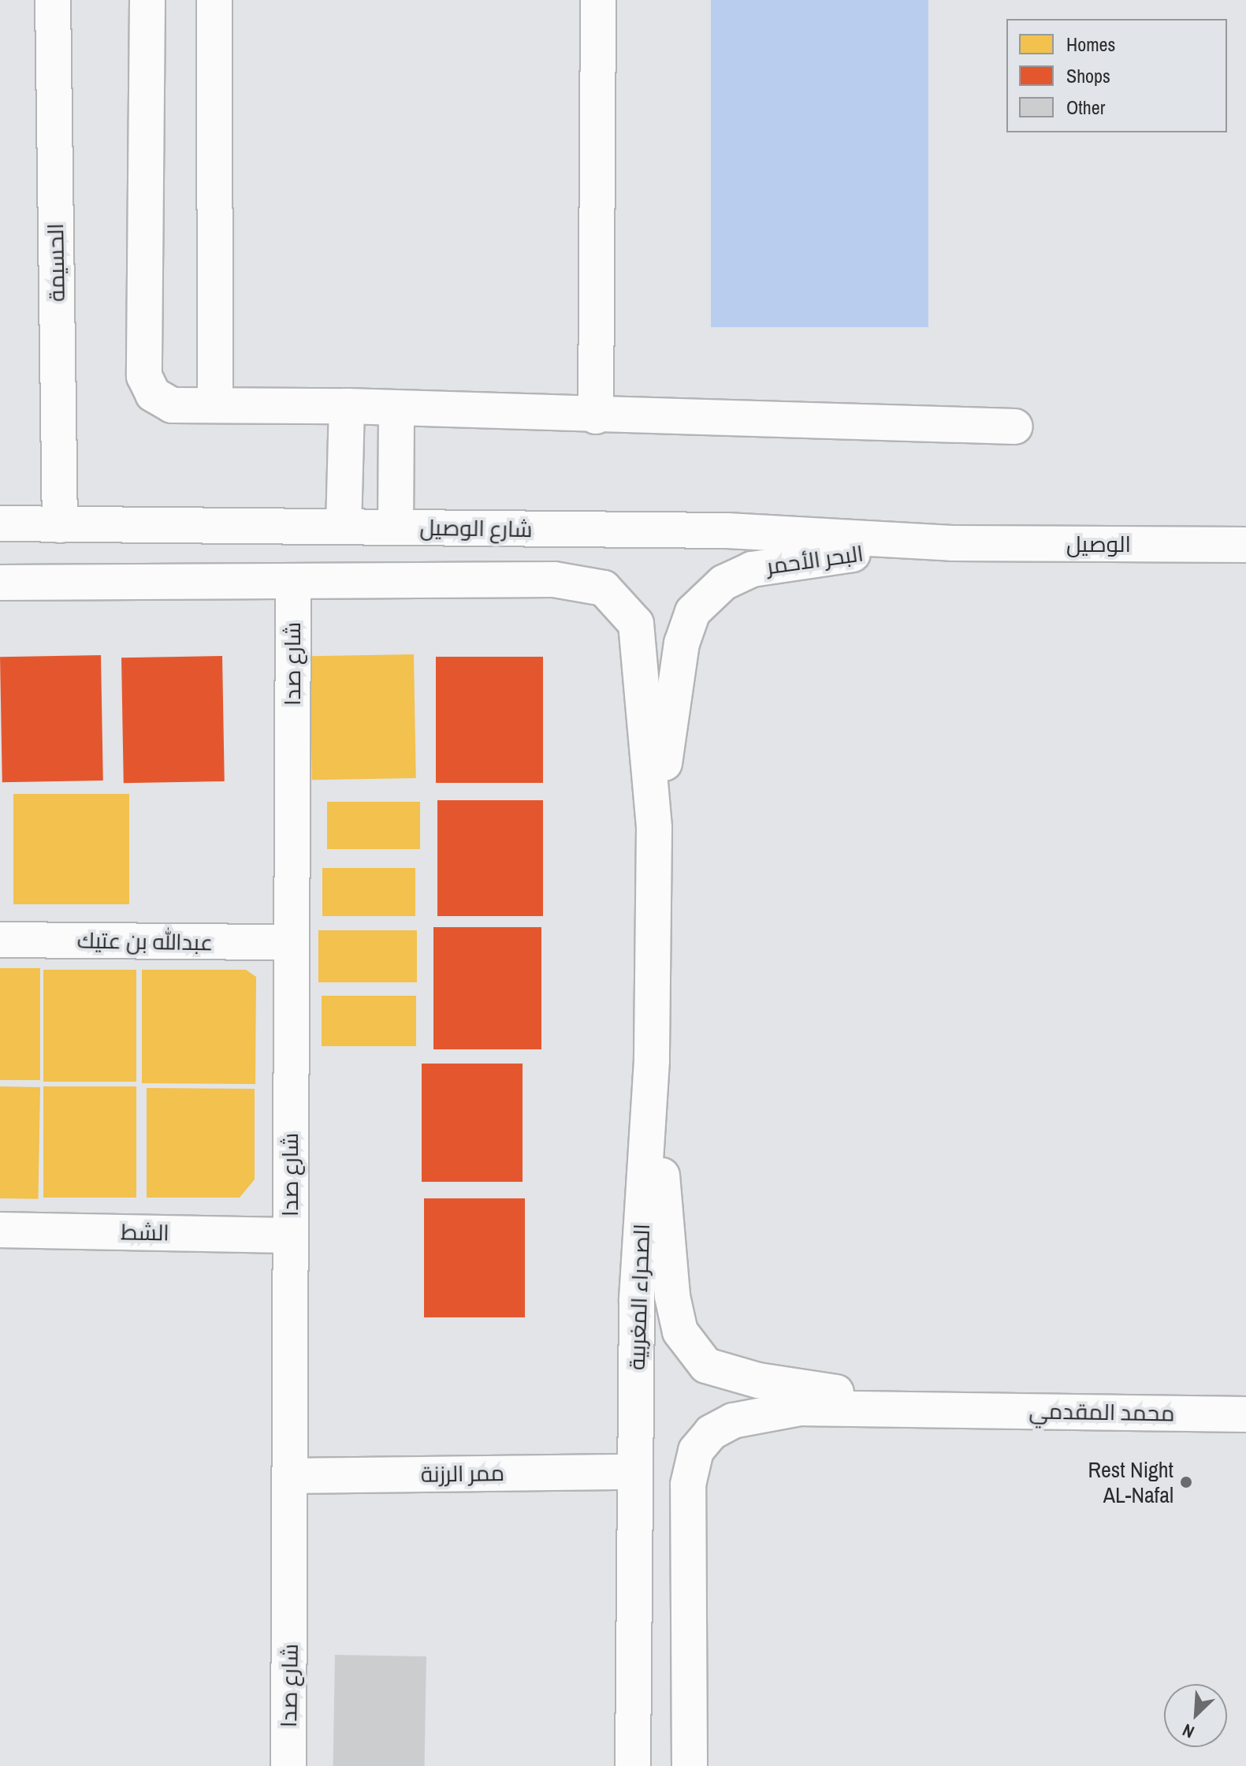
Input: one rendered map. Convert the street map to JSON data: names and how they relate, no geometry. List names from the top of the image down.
{
  "streets": {
    "street": [
      "الحسيمة",
      "شارع الوصيل",
      "الوصيل",
      "البحر الأحمر",
      "شارع صدا",
      "عبدالله بن عتيك",
      "الشط",
      "الصحراء المغربية",
      "محمد المقدمي",
      "ممر الرزنة"
    ]
  },
  "crossings": [
    ["الحسيمة", "شارع الوصيل"],
    ["شارع الوصيل", "الوصيل"],
    ["شارع الوصيل", "البحر الأحمر"],
    ["الوصيل", "البحر الأحمر"],
    ["البحر الأحمر", "الصحراء المغربية"],
    ["شارع صدا", "عبدالله بن عتيك"],
    ["شارع صدا", "الشط"],
    ["شارع صدا", "ممر الرزنة"],
    ["الصحراء المغربية", "محمد المقدمي"],
    ["الصحراء المغربية", "ممر الرزنة"]
  ],
  "places": ["Rest Night AL-Nafal"],
  "legend": ["Homes", "Shops", "Other"],
  "north": "bottom left"
}
